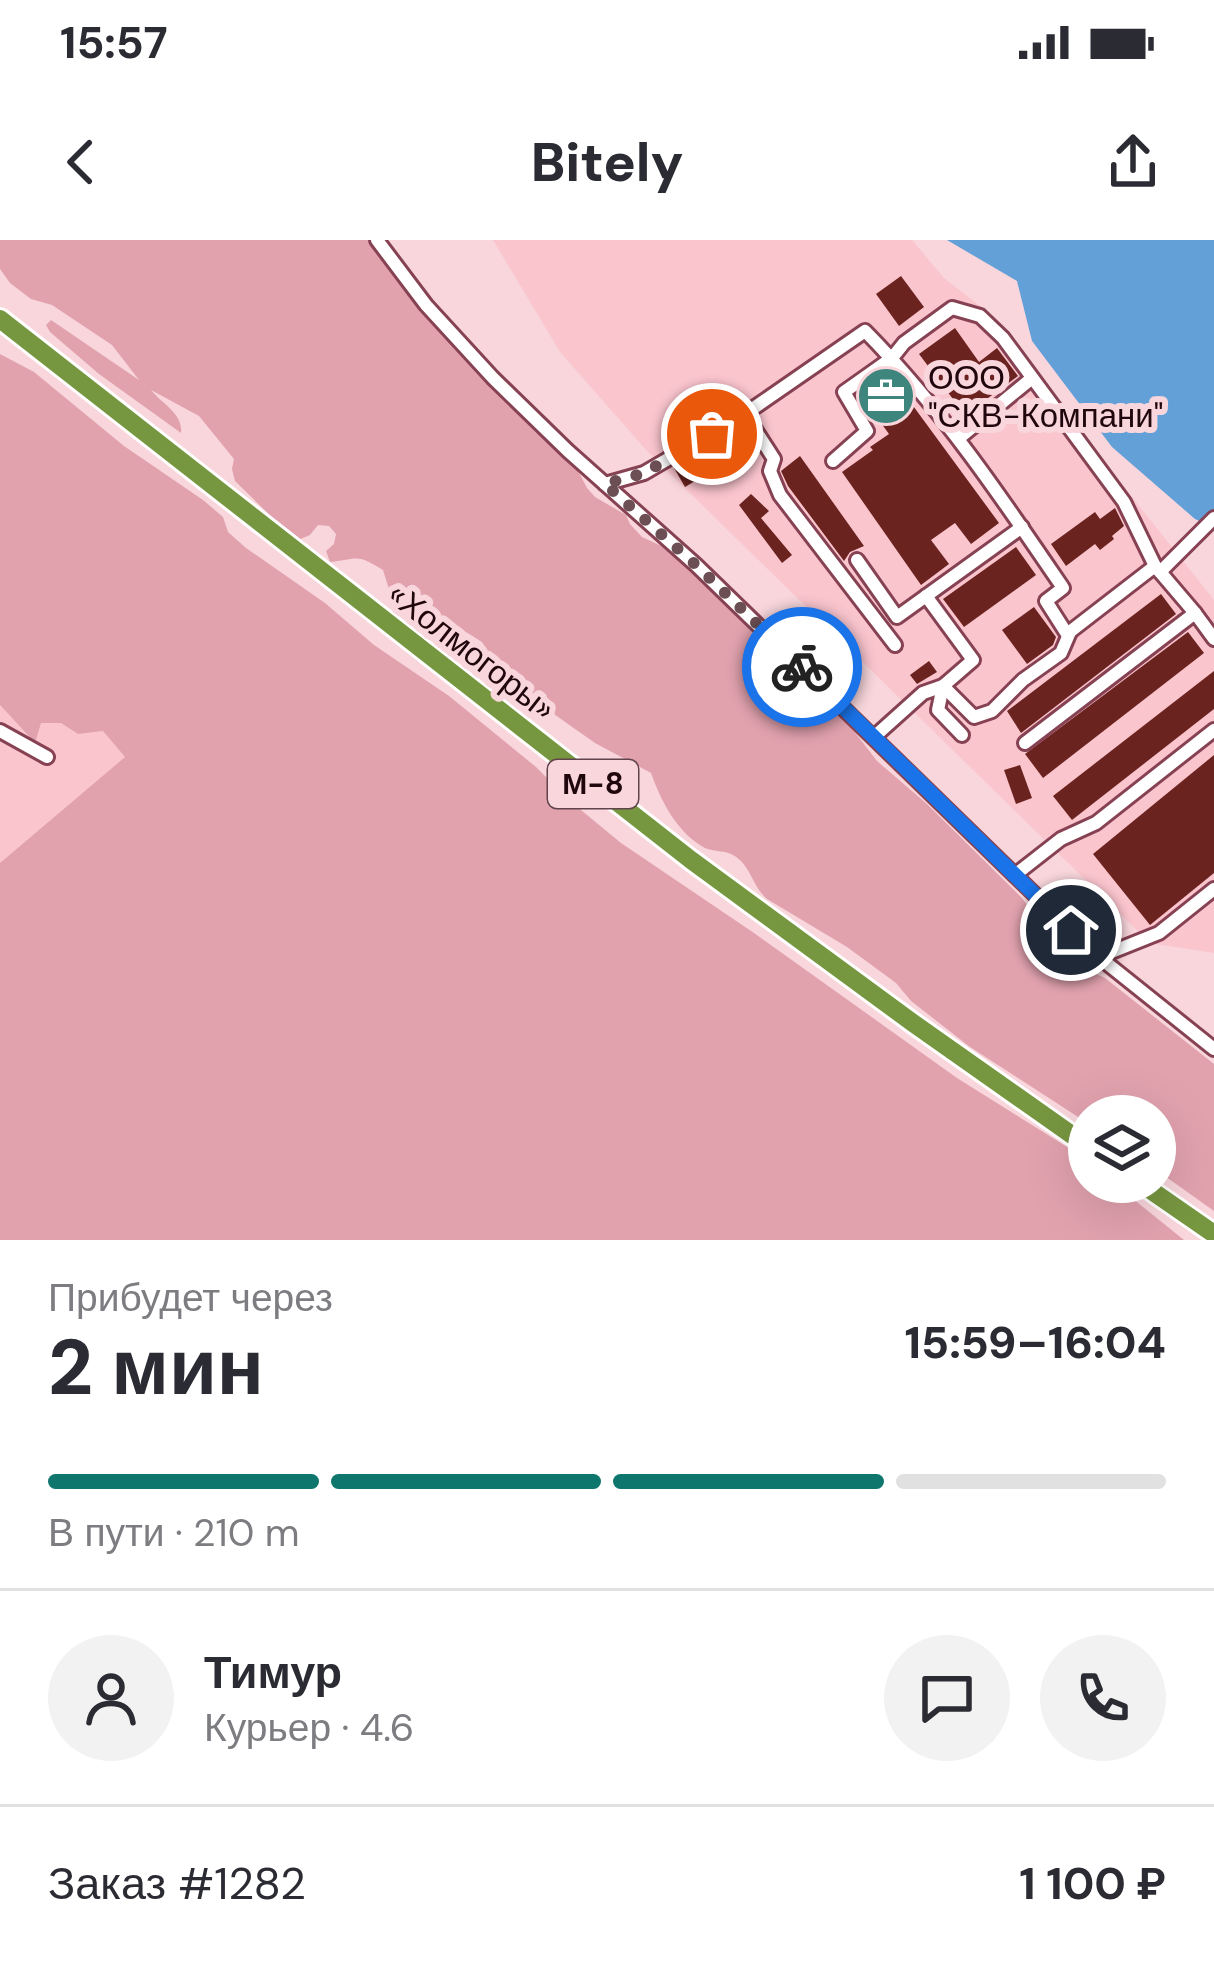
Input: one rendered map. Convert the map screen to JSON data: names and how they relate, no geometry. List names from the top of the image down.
{
  "streets": {
    "highway": ["«Холмогоры»", "М-8"]
  },
  "places": {
    "office": ["ООО \"СКВ-Компани\""]
  },
  "page": {
    "status": "15:57",
    "header": "Bitely",
    "heading": ["2 мин", "Прибудет через", "15:59–16:04"],
    "panel": [
      "Тимур",
      "Курьер · 4.6",
      "Заказ #1282",
      "1 100 ₽"
    ],
    "bar": "В пути · 210 m"
  }
}
